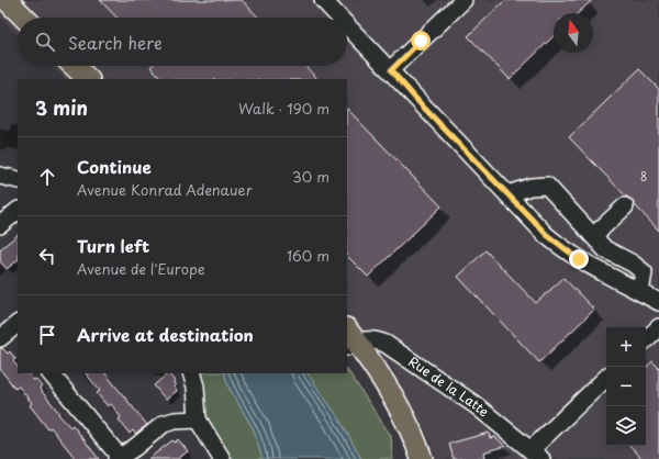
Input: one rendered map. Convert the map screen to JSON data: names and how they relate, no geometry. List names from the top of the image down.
{
  "streets": {
    "street": ["Rue de la Latte"]
  },
  "house_numbers": ["8"],
  "north": "top",
  "page": {
    "search": "Search here",
    "heading": ["3 min", "Walk · 190 m"],
    "list": [
      ["Continue", "Avenue Konrad Adenauer", "30 m"],
      ["Turn left", "Avenue de l'Europe", "160 m"],
      "Arrive at destination"
    ],
    "map_buttons": ["+", "−"]
  }
}
